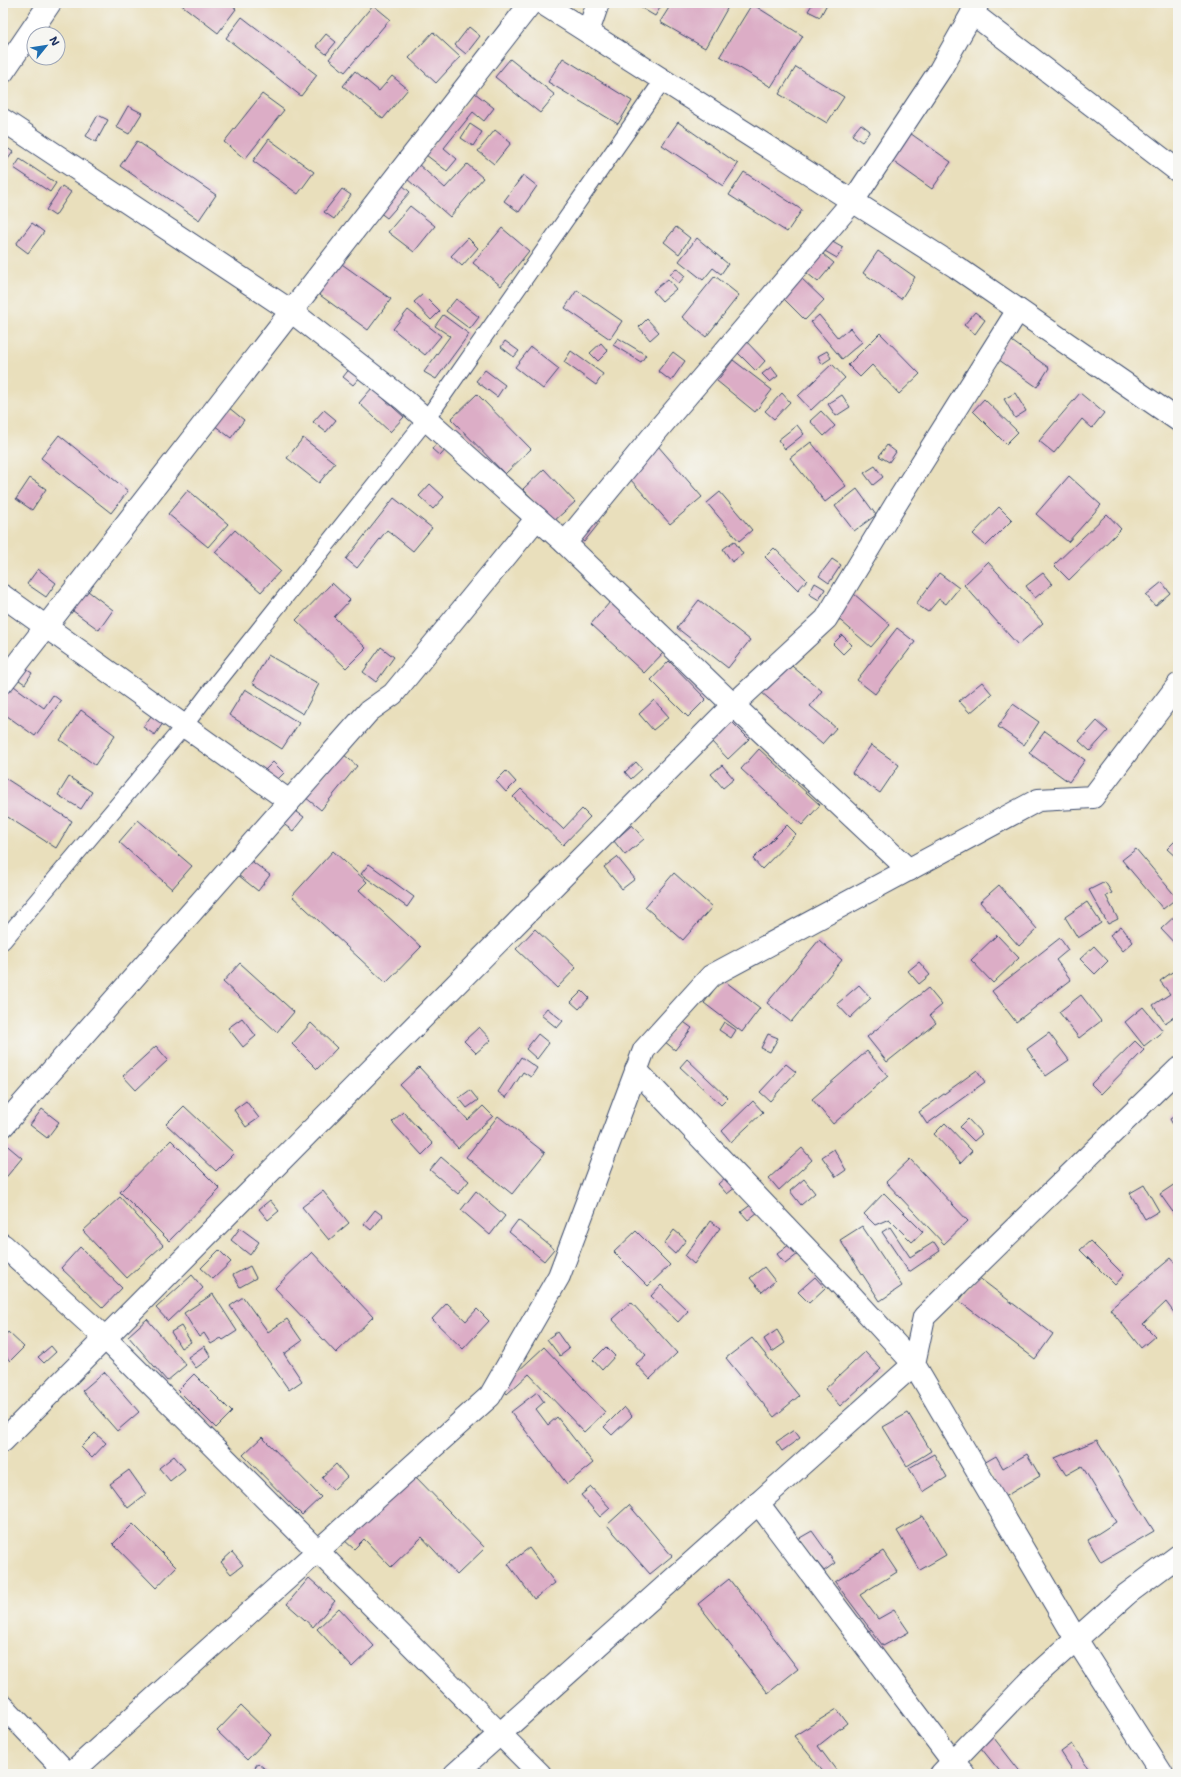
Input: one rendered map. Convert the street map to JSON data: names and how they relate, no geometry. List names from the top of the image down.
{
  "north": "top right"
}
